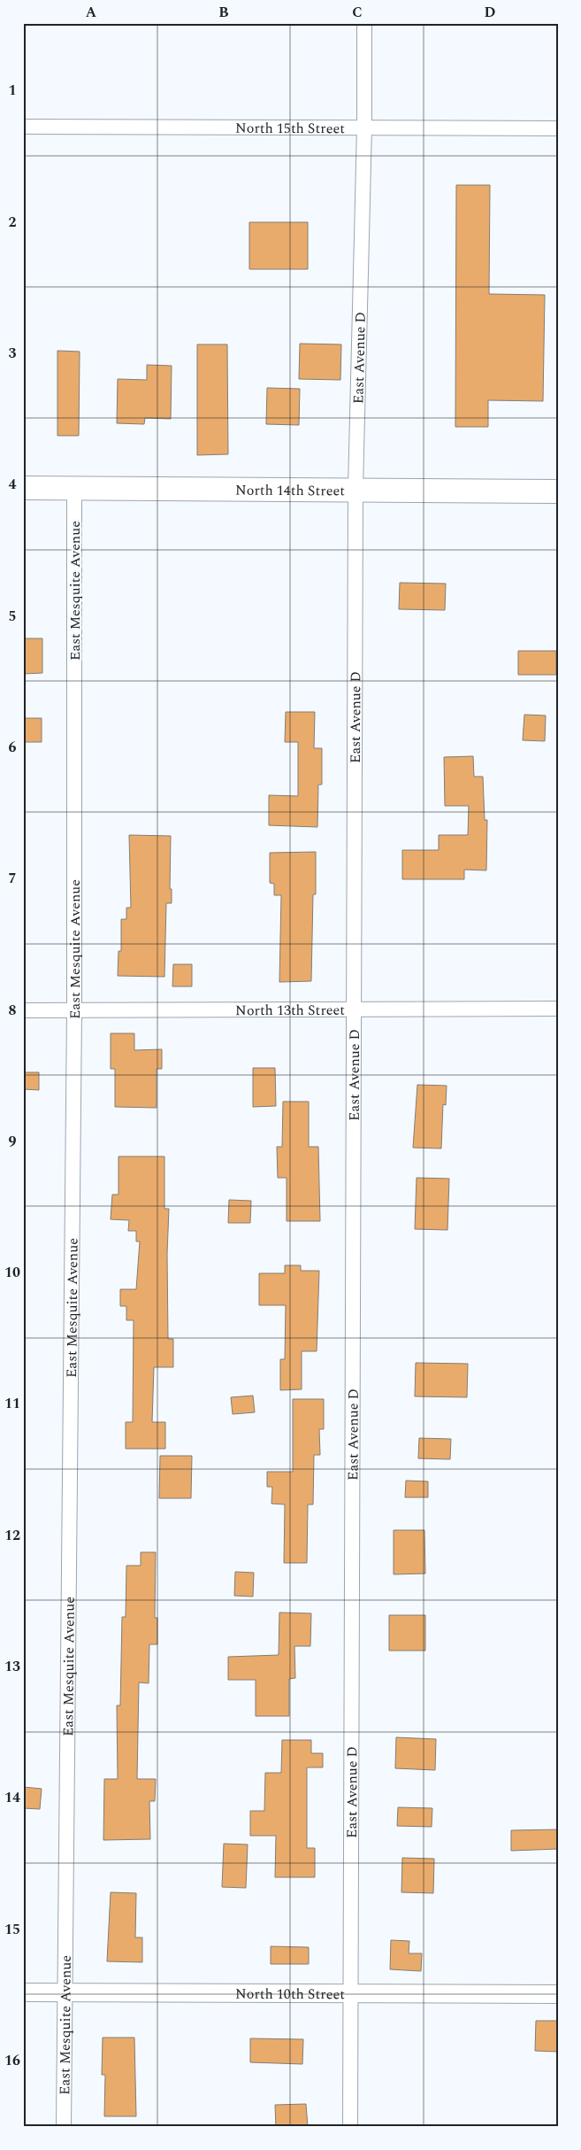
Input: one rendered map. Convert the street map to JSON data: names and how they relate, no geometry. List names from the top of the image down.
{
  "streets": {
    "main road": ["North 14th Street"],
    "street": [
      "North 15th Street",
      "East Avenue D",
      "East Mesquite Avenue",
      "North 13th Street",
      "North 10th Street"
    ]
  },
  "crossings": [
    ["North 15th Street", "East Avenue D"],
    ["East Avenue D", "North 14th Street"],
    ["East Avenue D", "North 13th Street"],
    ["East Avenue D", "North 10th Street"],
    ["North 14th Street", "East Mesquite Avenue"],
    ["East Mesquite Avenue", "North 13th Street"],
    ["East Mesquite Avenue", "North 10th Street"]
  ],
  "grid": {
    "columns": [
      "A",
      "B",
      "C",
      "D"
    ],
    "rows": [
      "1",
      "2",
      "3",
      "4",
      "5",
      "6",
      "7",
      "8",
      "9",
      "10",
      "11",
      "12",
      "13",
      "14",
      "15",
      "16"
    ]
  }
}
